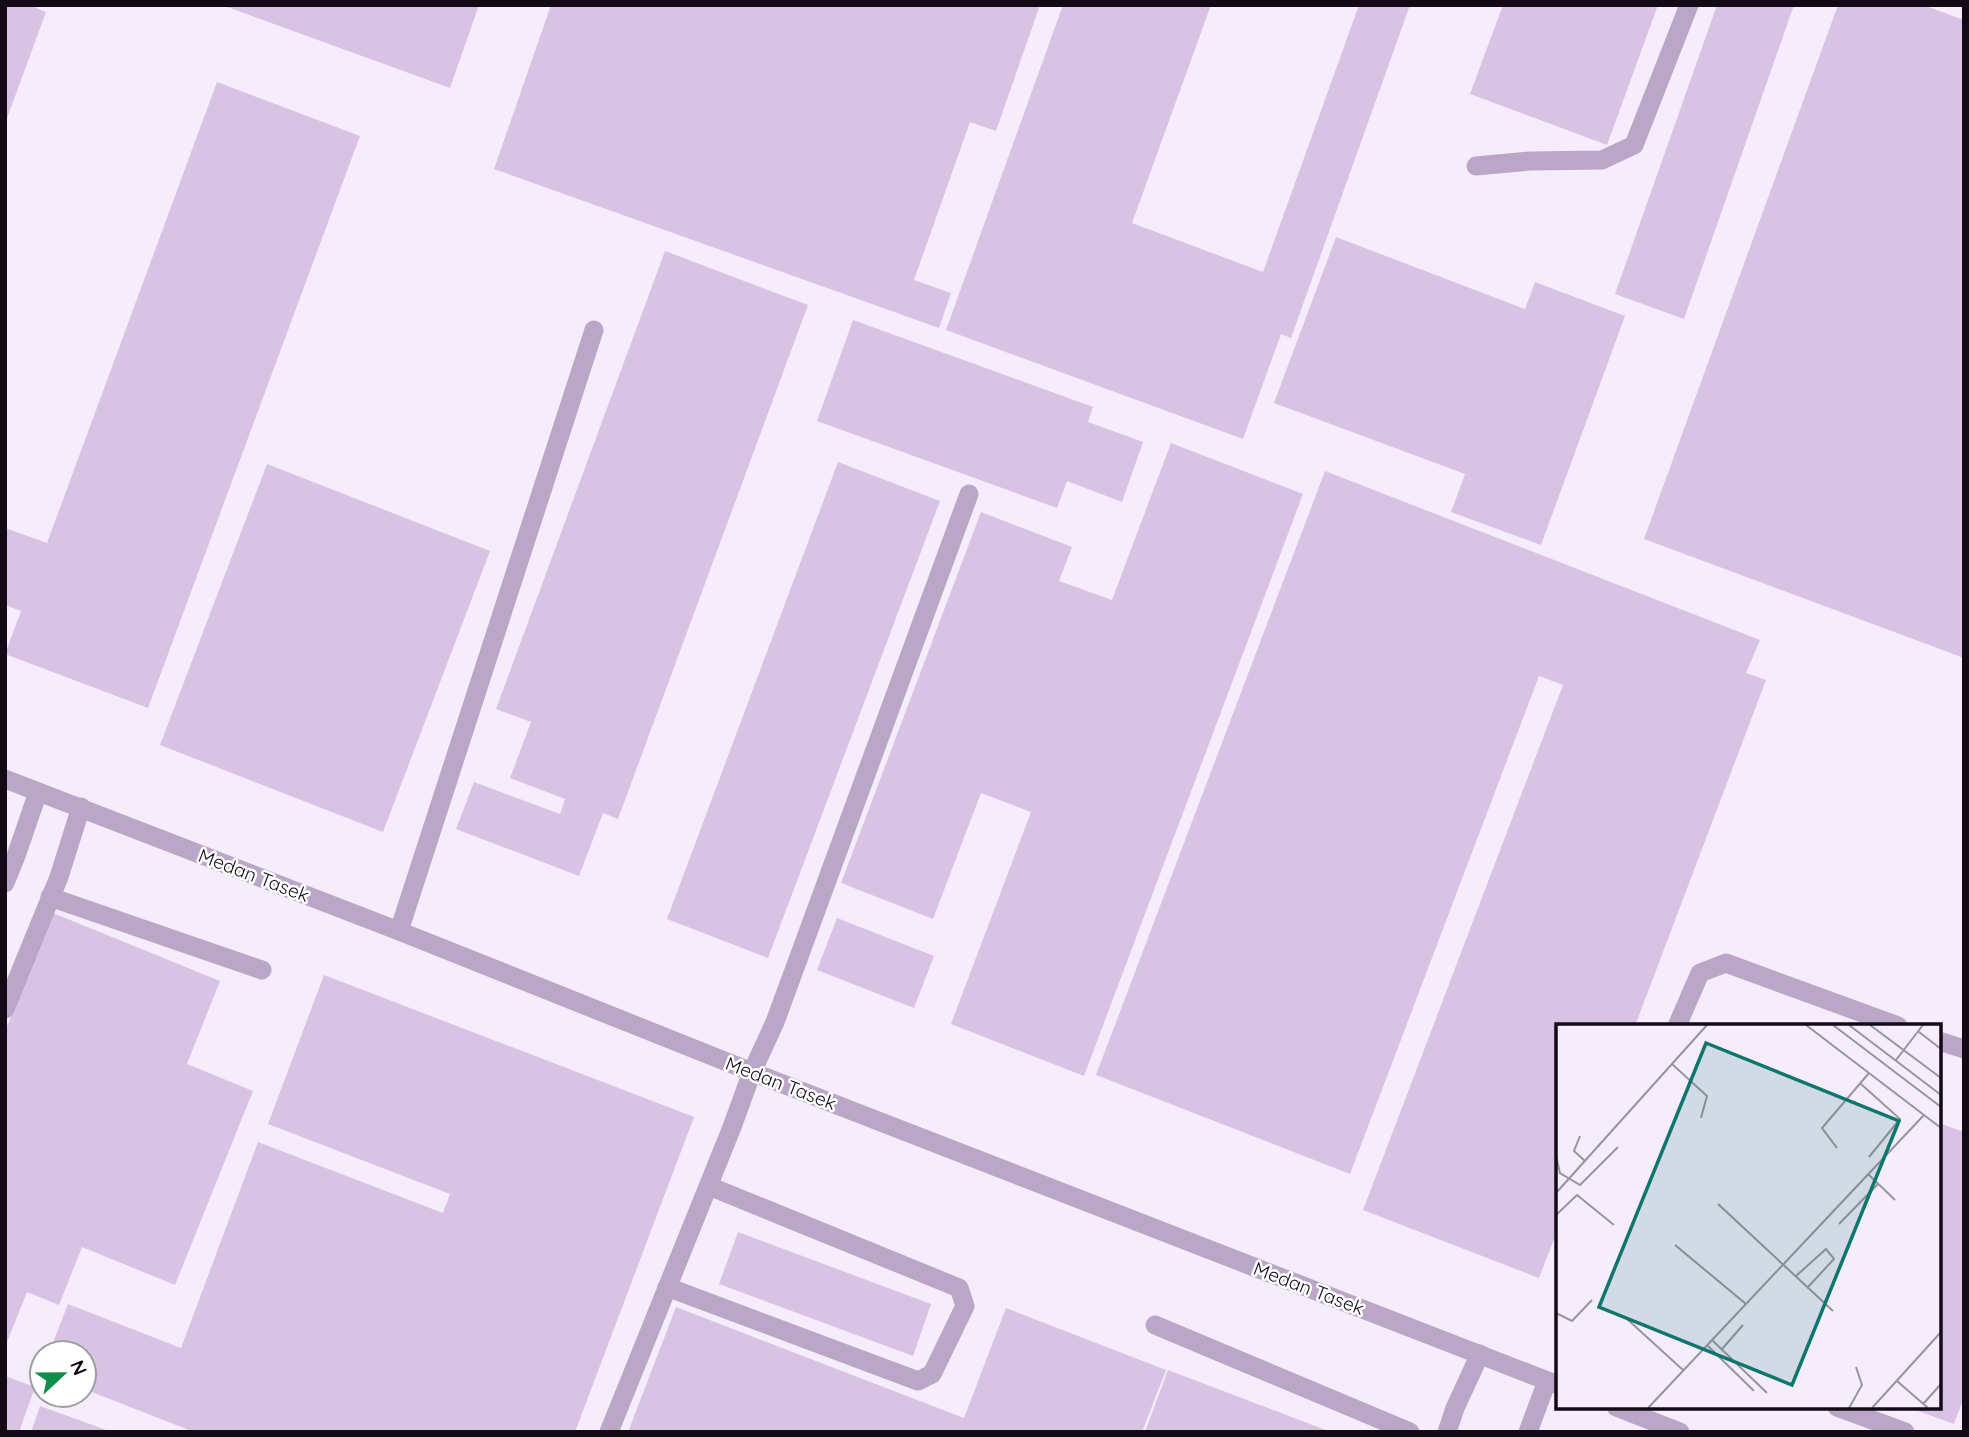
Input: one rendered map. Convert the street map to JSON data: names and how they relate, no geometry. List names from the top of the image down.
{
  "streets": {
    "lane": ["Medan Tasek"]
  },
  "north": "right"
}
